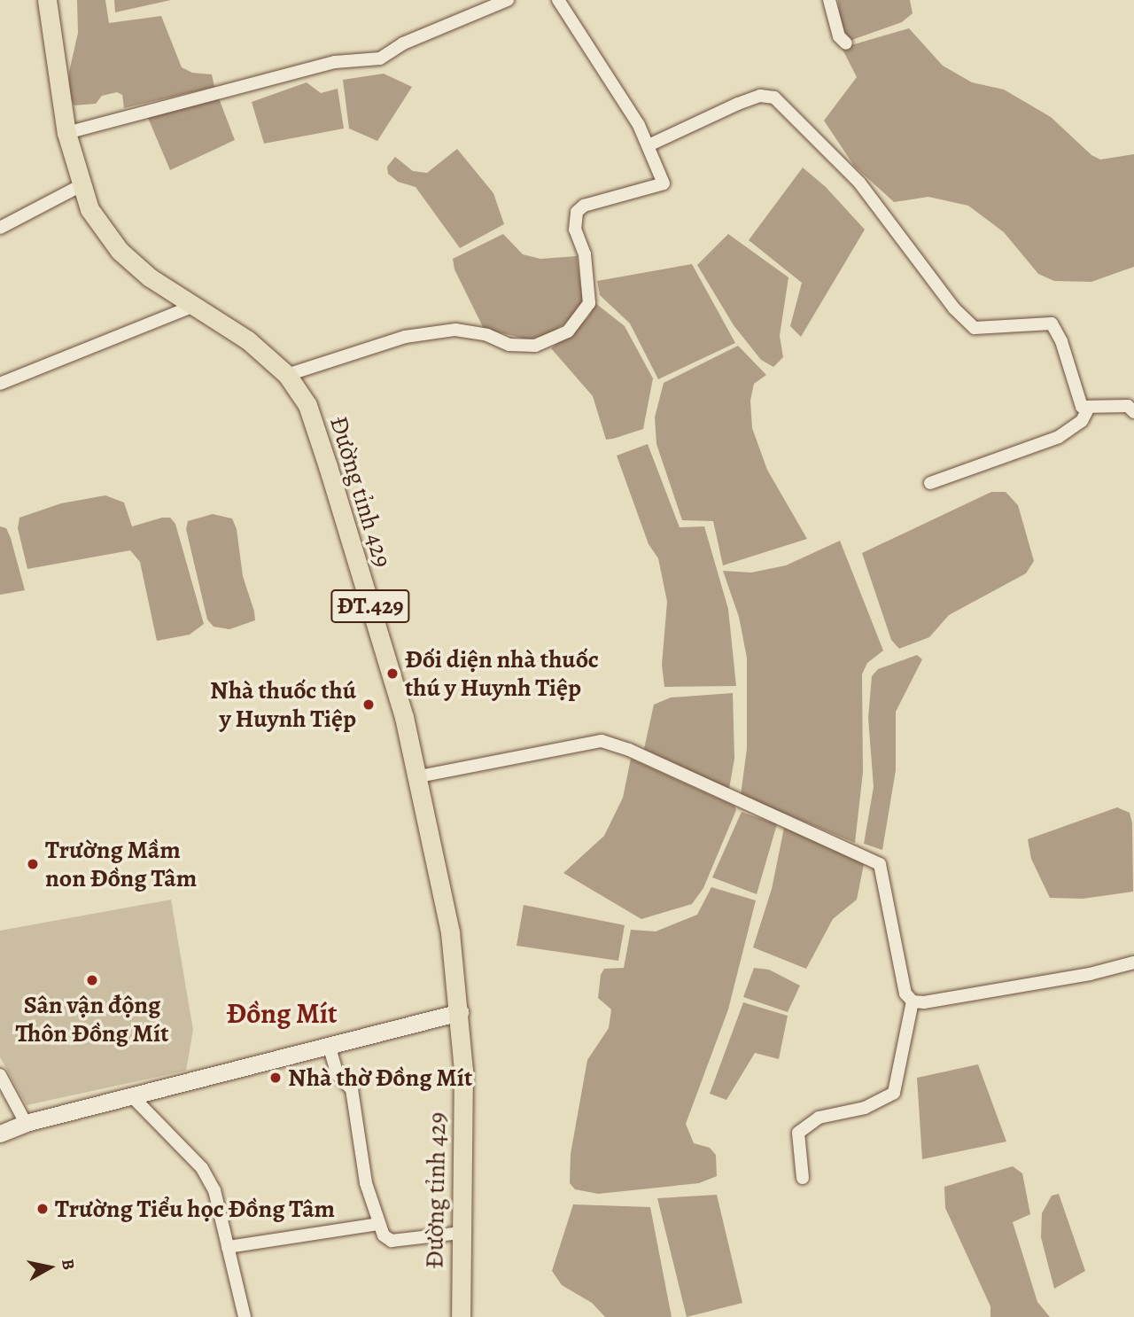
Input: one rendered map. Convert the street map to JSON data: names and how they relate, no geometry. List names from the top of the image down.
{
  "streets": {
    "main road": ["Đường tỉnh 429", "ĐT.429"]
  },
  "districts": ["Đồng Mít"],
  "places": [
    "Đối diện nhà thuốc thú y Huynh Tiệp",
    "Nhà thuốc thú y Huynh Tiệp",
    "Trường Mầm non Đồng Tâm",
    "Sân vận động Thôn Đồng Mít",
    "Nhà thờ Đồng Mít",
    "Trường Tiểu học Đồng Tâm"
  ],
  "north": "right"
}
